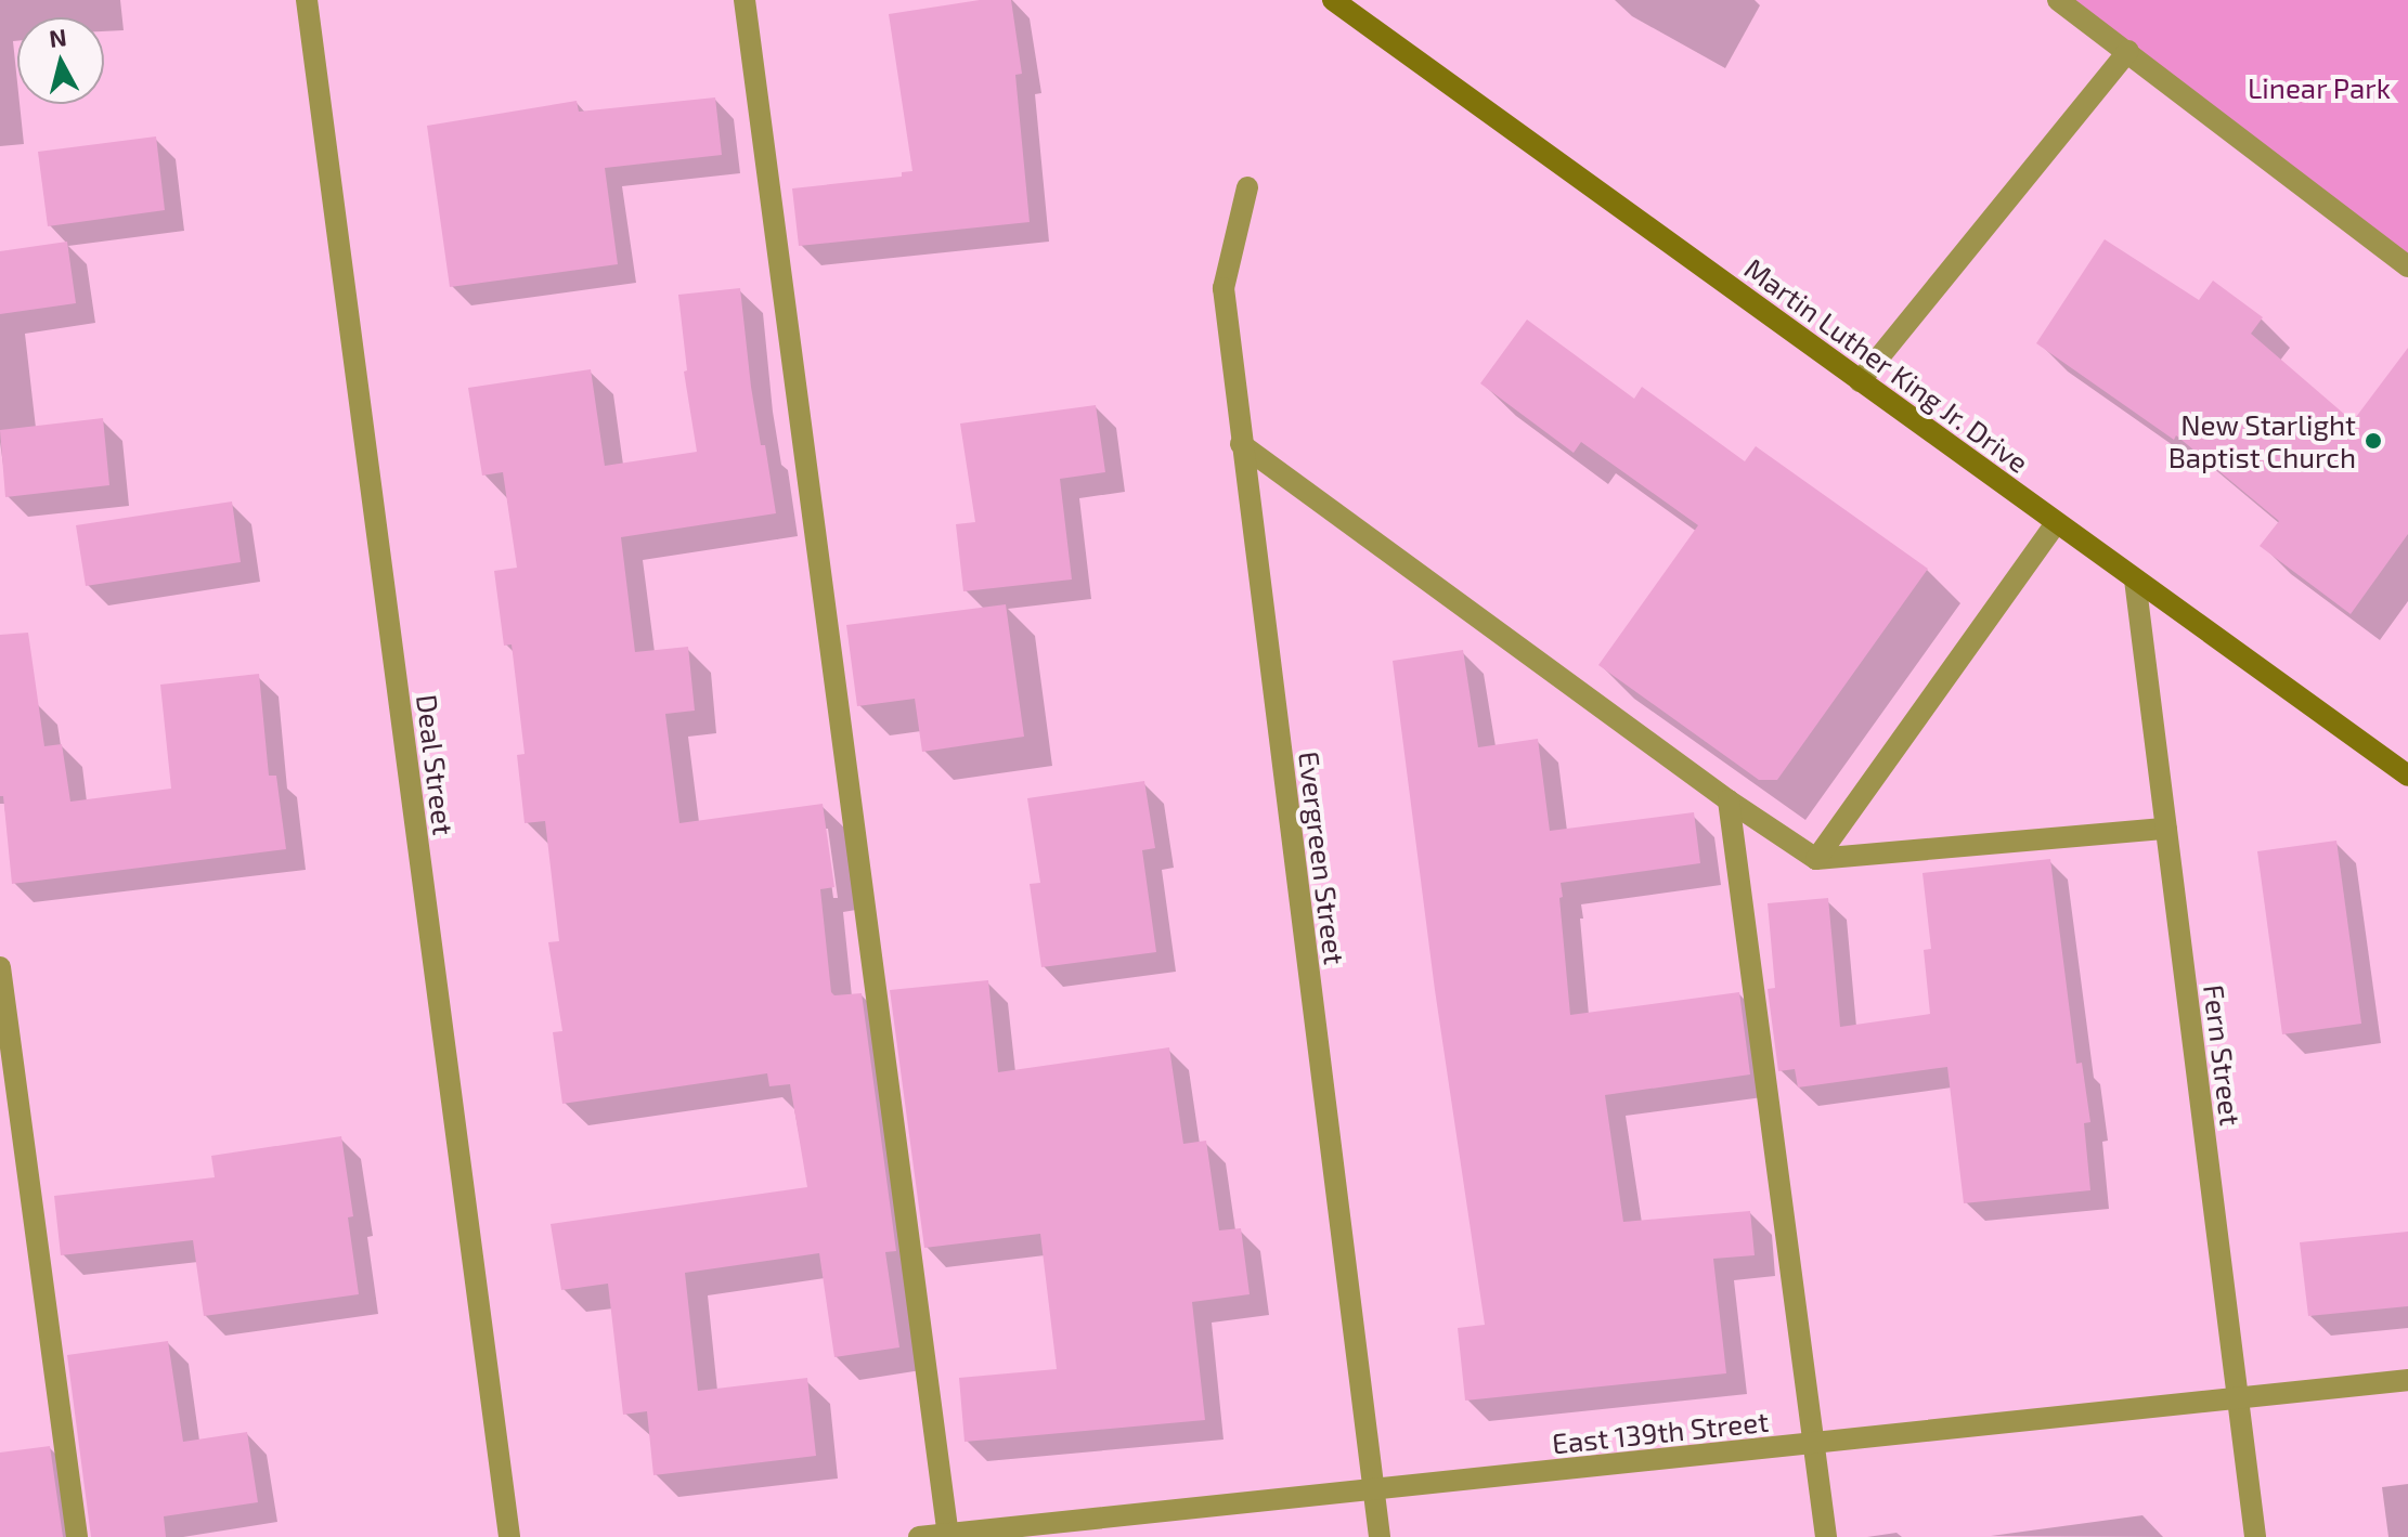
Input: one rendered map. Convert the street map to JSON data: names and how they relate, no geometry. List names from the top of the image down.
{
  "streets": {
    "main road": ["Martin Luther King Jr. Drive"],
    "street": [
      "Deal Street",
      "Evergreen Street",
      "Fern Street",
      "East 139th Street"
    ]
  },
  "crossings": [
    ["Martin Luther King Jr. Drive", "Fern Street"],
    ["Evergreen Street", "East 139th Street"],
    ["Fern Street", "East 139th Street"]
  ],
  "parks": ["Linear Park"],
  "places": ["New Starlight Baptist Church"],
  "north": "top"
}
